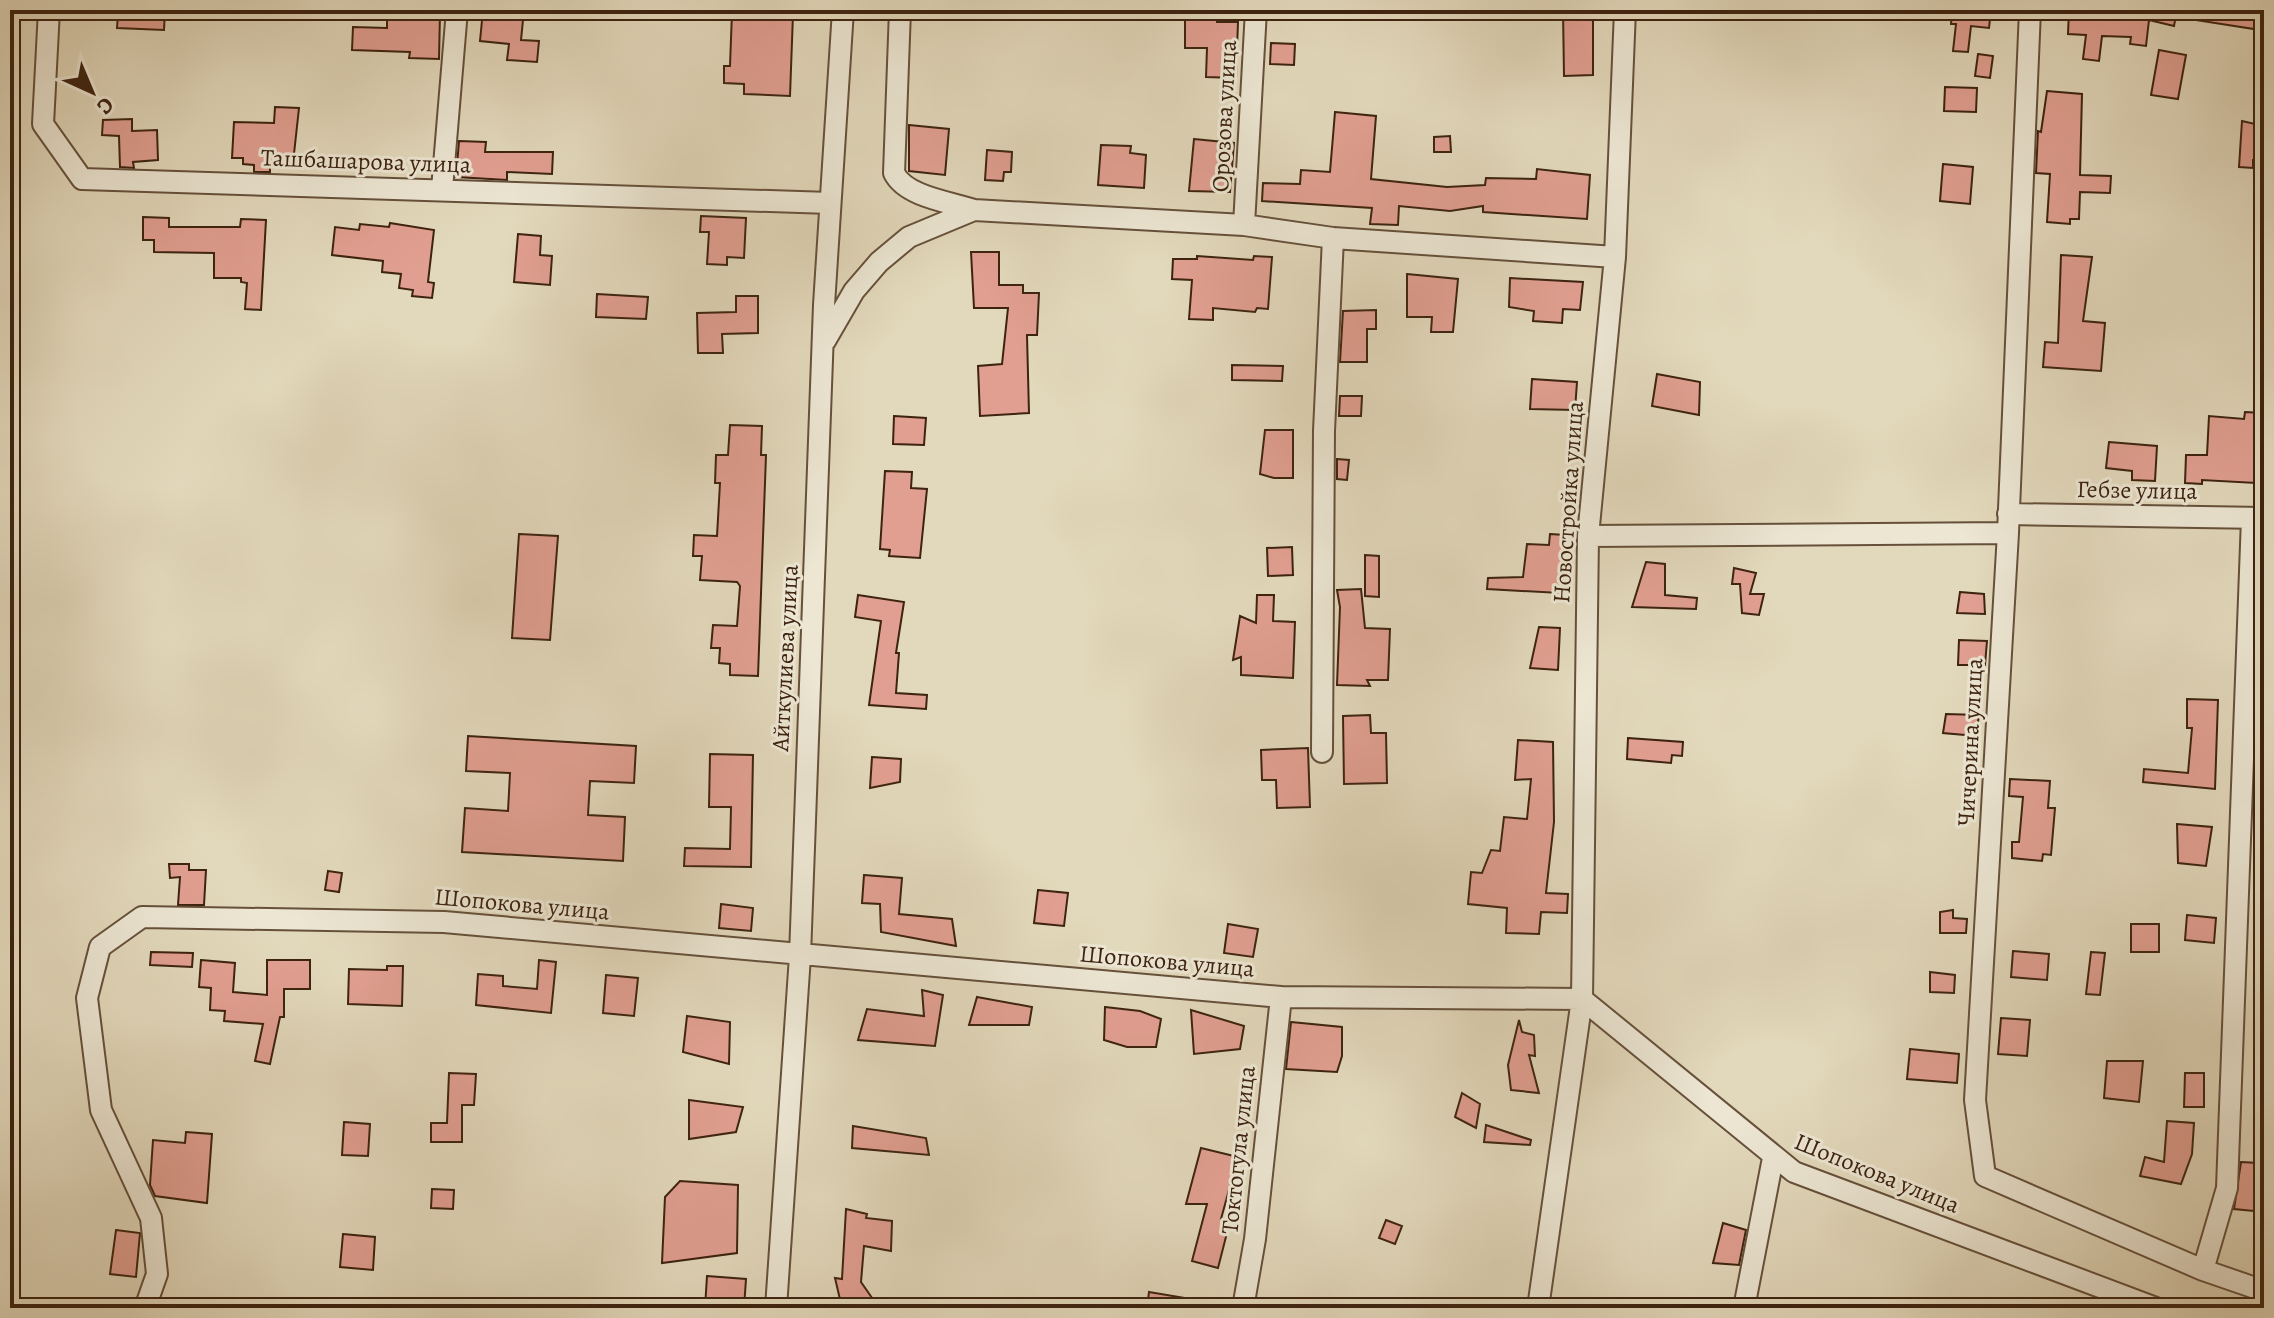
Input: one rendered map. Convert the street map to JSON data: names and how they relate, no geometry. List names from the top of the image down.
{
  "streets": {
    "street": [
      "Орозова улица",
      "Ташбашарова улица",
      "Гебзе улица",
      "Новостройка улица",
      "Айткулиева улица",
      "Чичерина улица",
      "Шопокова улица",
      "Токтогула улица"
    ]
  },
  "crossings": [
    ["Ташбашарова улица", "Айткулиева улица"],
    ["Гебзе улица", "Новостройка улица"],
    ["Гебзе улица", "Чичерина улица"],
    ["Новостройка улица", "Шопокова улица"],
    ["Айткулиева улица", "Шопокова улица"],
    ["Шопокова улица", "Токтогула улица"]
  ],
  "north": "bottom right"
}
